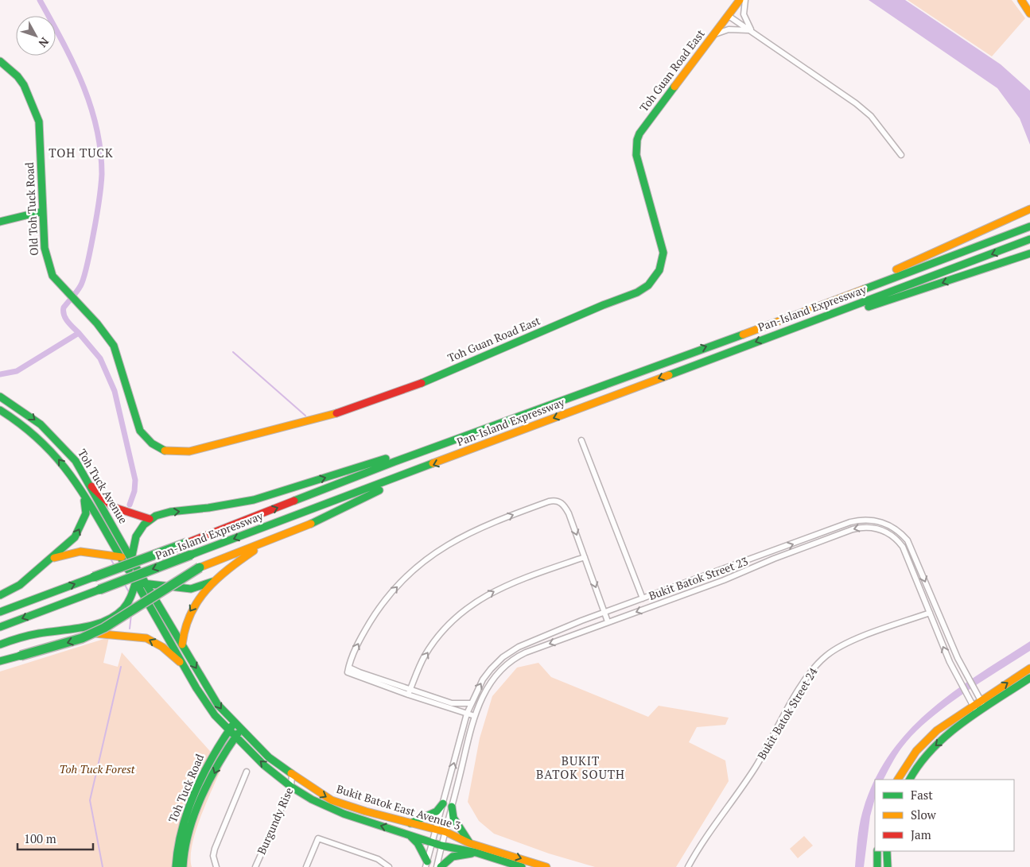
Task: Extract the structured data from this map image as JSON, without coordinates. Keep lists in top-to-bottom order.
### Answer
{
  "streets": {
    "main road": [
      "Toh Guan Road East",
      "Old Toh Tuck Road",
      "Pan-Island Expressway",
      "Toh Tuck Avenue",
      "Toh Tuck Road",
      "Bukit Batok East Avenue 3"
    ],
    "street": ["Bukit Batok Street 23", "Bukit Batok Street 24", "Burgundy Rise"]
  },
  "crossings": [
    ["Toh Guan Road East", "Old Toh Tuck Road"],
    ["Toh Tuck Avenue", "Bukit Batok East Avenue 3"],
    ["Bukit Batok Street 23", "Bukit Batok Street 24"],
    ["Bukit Batok Street 23", "Bukit Batok East Avenue 3"],
    ["Toh Tuck Road", "Bukit Batok East Avenue 3"],
    ["Bukit Batok East Avenue 3", "Burgundy Rise"]
  ],
  "districts": ["TOH TUCK", "BUKIT BATOK SOUTH"],
  "parks": ["Toh Tuck Forest"],
  "legend": ["Fast", "Slow", "Jam"],
  "scale_bar": "100 m",
  "north": "bottom right"
}
